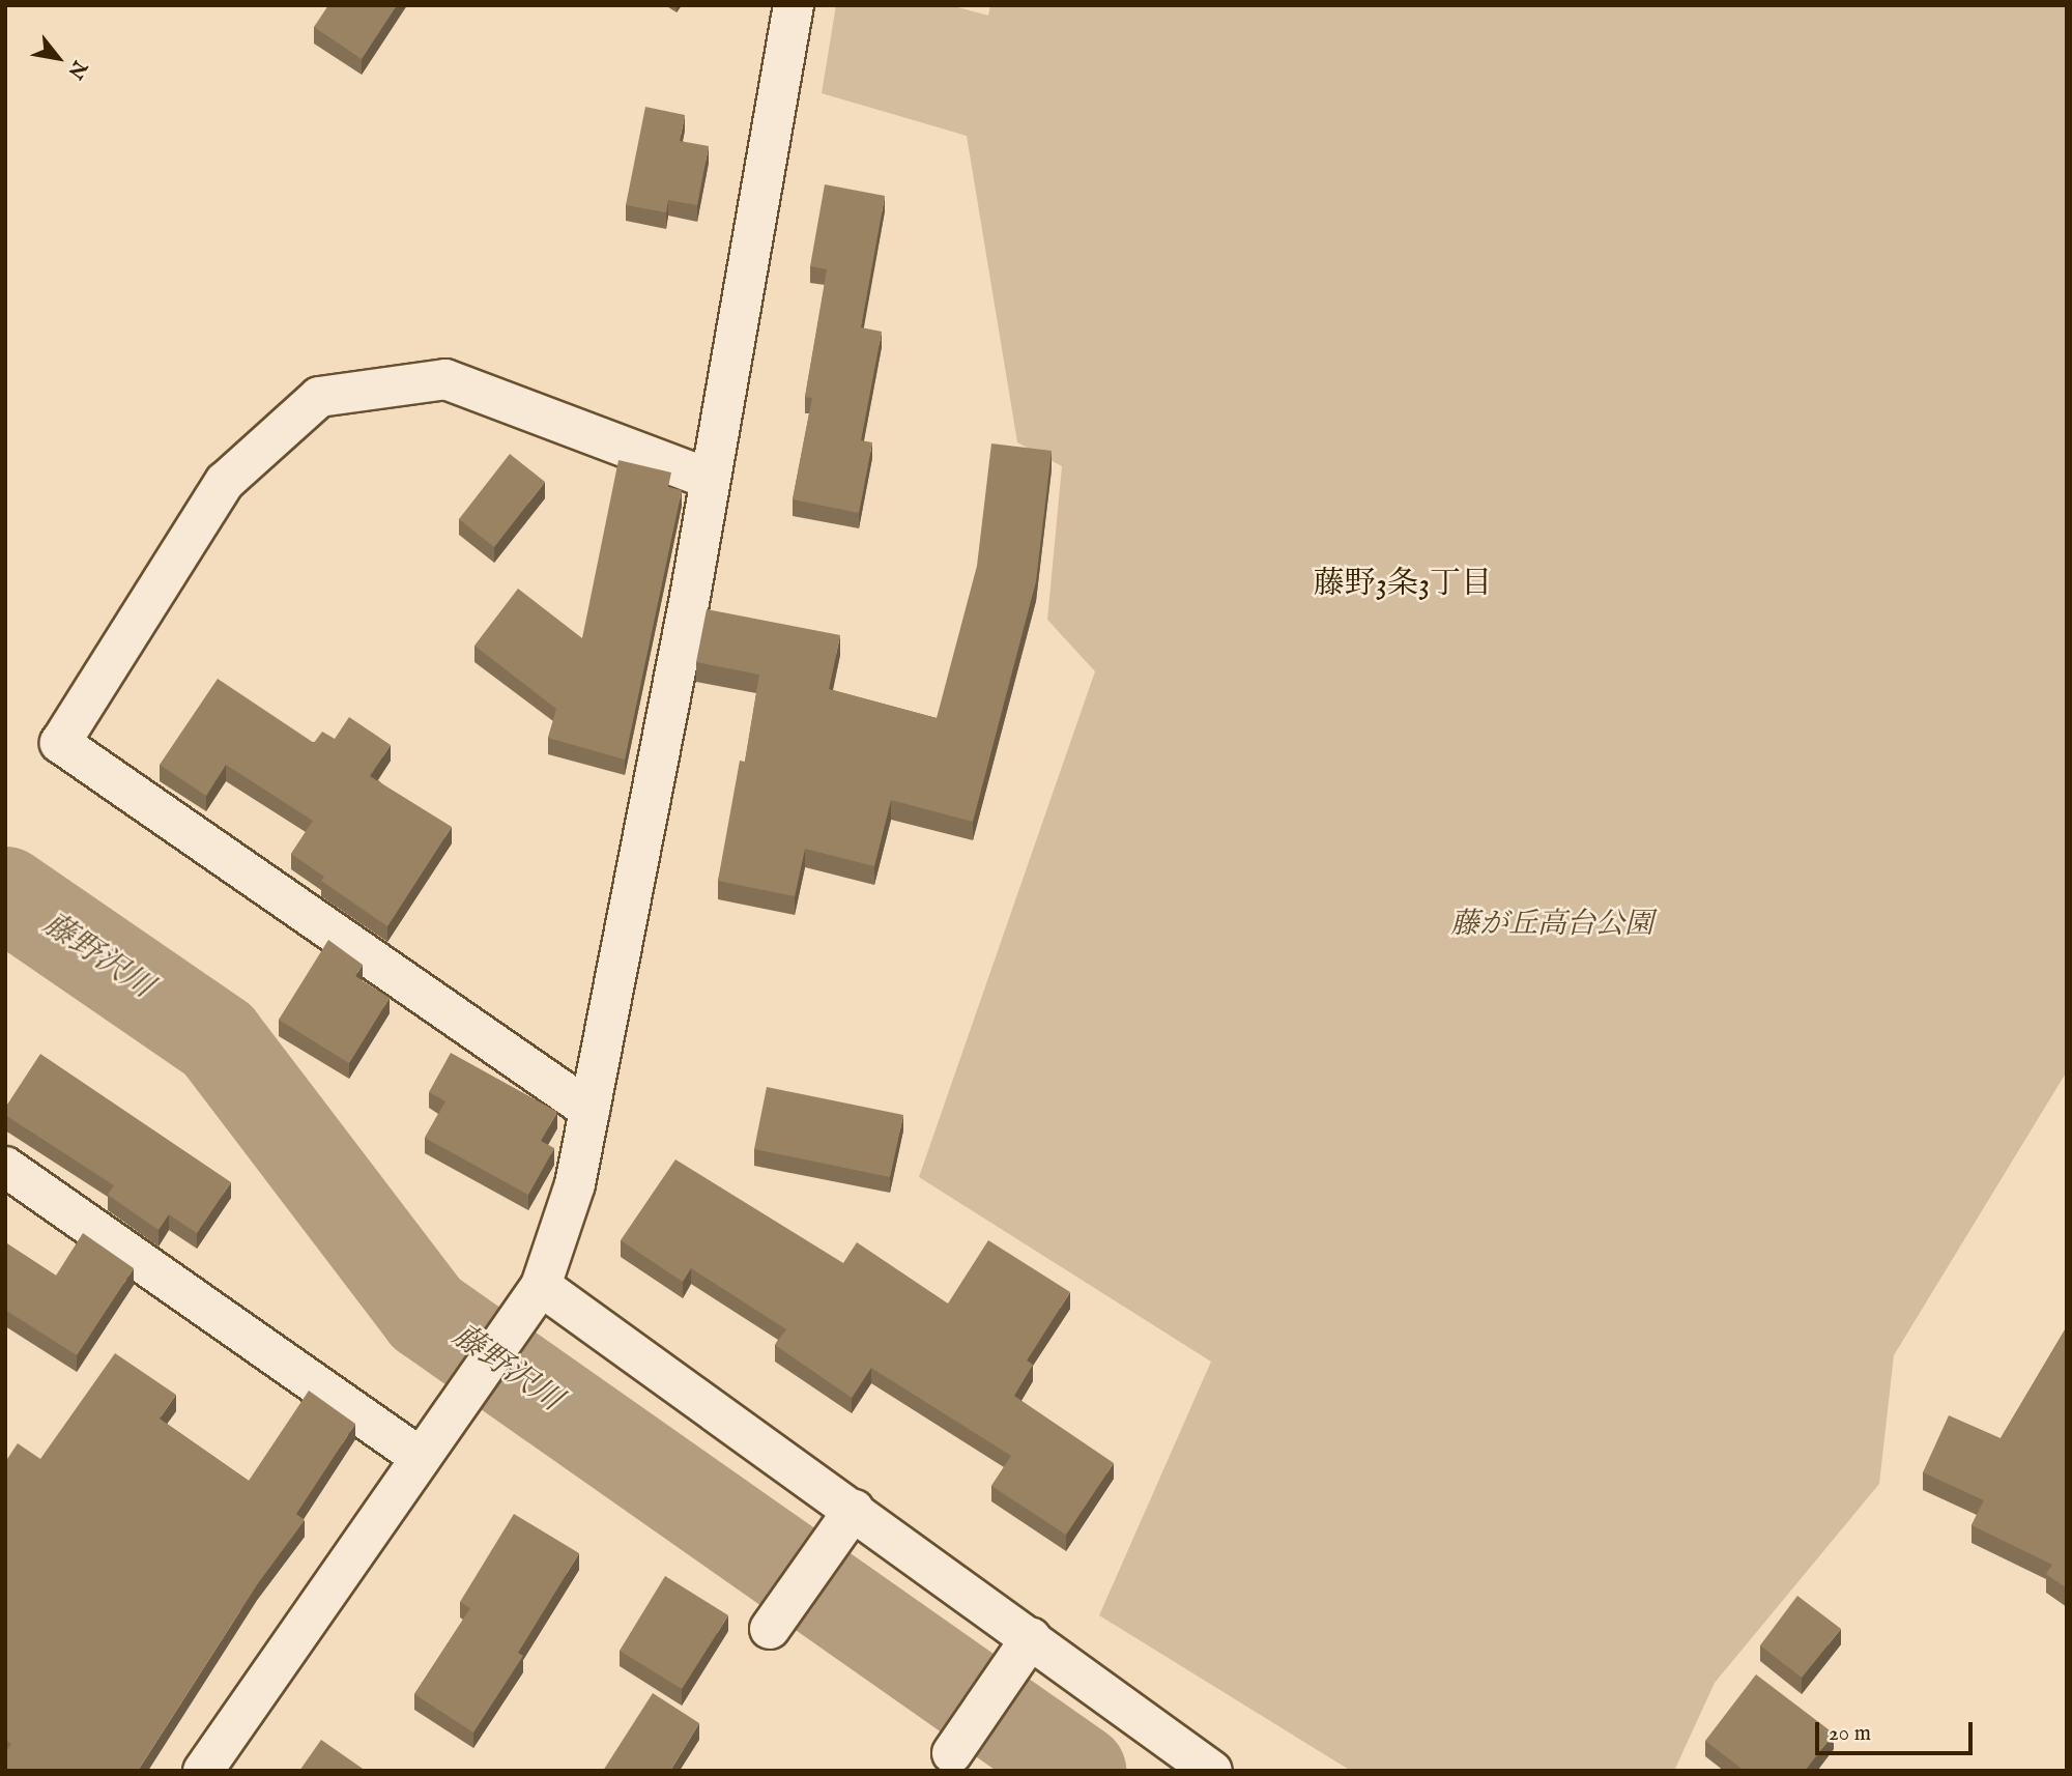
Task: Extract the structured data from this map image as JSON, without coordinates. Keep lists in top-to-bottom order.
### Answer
{
  "districts": ["藤野3条3丁目"],
  "water": ["藤野沢川"],
  "parks": ["藤が丘高台公園"],
  "scale_bar": "20 m",
  "north": "bottom right"
}
